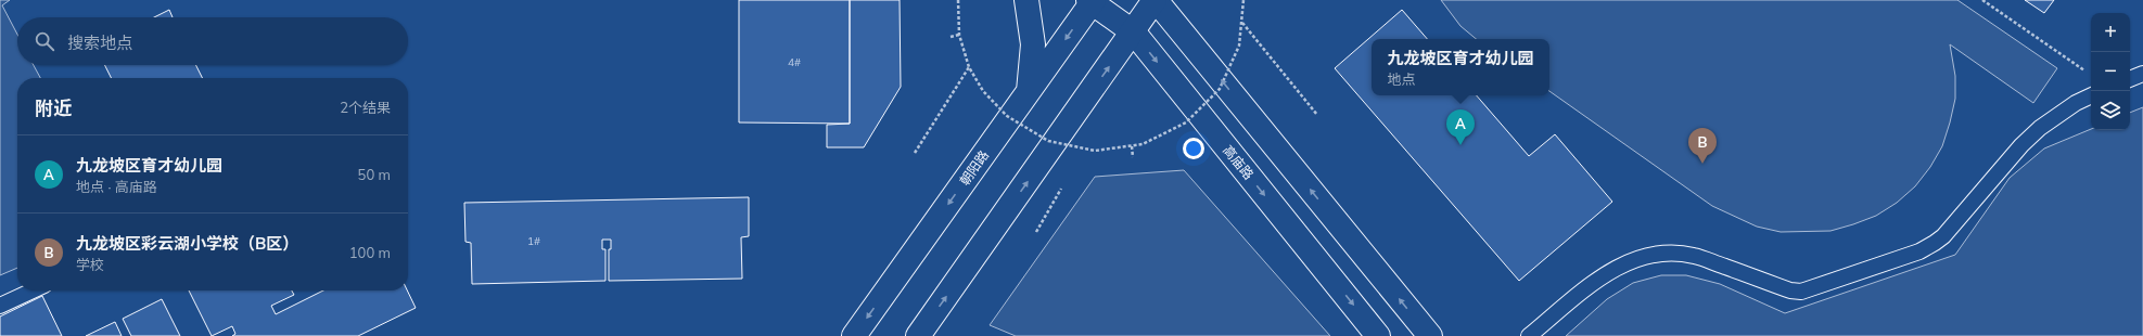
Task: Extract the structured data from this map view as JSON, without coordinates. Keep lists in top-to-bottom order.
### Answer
{
  "streets": {
    "main road": ["高庙路", "朝阳路"]
  },
  "crossings": [
    ["高庙路", "朝阳路"]
  ],
  "house_numbers": ["4#", "1#"],
  "page": {
    "map_buttons": ["+", "−"],
    "search": "搜索地点",
    "popup": ["九龙坡区育才幼儿园", "地点"],
    "heading": ["附近", "2个结果"],
    "pins": ["A", "B"],
    "list": [
      {
        "mark": "A",
        "name": "九龙坡区育才幼儿园",
        "note": "地点 · 高庙路",
        "value": "50 m"
      },
      {
        "mark": "B",
        "name": "九龙坡区彩云湖小学校（B区）",
        "note": "学校",
        "value": "100 m"
      }
    ]
  }
}
